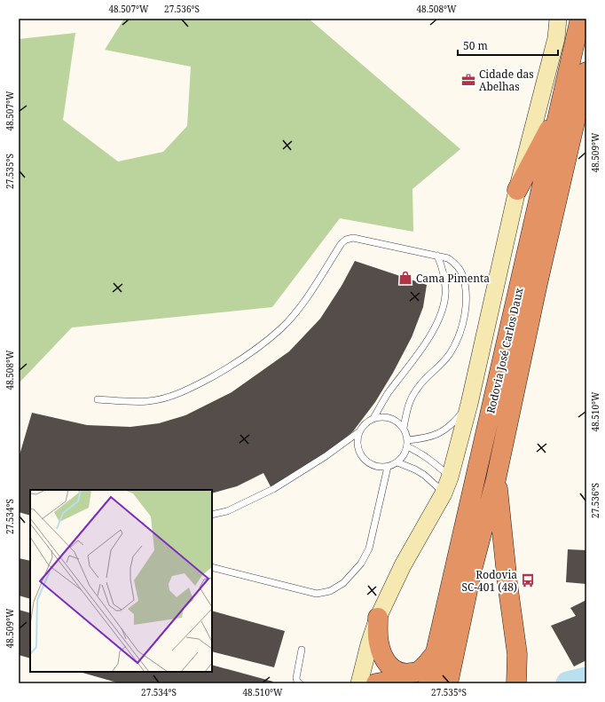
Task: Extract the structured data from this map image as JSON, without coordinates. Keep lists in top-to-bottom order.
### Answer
{
  "streets": {
    "highway": ["Rodovia José Carlos Daux"]
  },
  "places": {
    "office": ["Cidade das Abelhas"],
    "shop": ["Cama Pimenta"],
    "bus stop": ["Rodovia SC-401 (48)"]
  },
  "scale_bar": "50 m",
  "coordinates": [
    "48.507°W",
    "27.536°S",
    "48.508°W",
    "48.509°W",
    "27.535°S",
    "48.510°W",
    "27.534°S"
  ]
}
